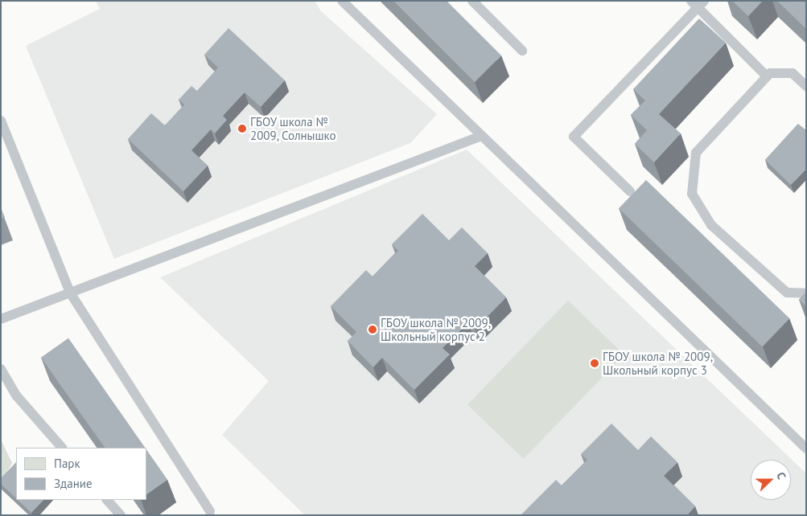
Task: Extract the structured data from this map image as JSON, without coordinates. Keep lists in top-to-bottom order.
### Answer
{
  "places": ["ГБОУ школа № 2009, Солнышко", "ГБОУ школа № 2009, Школьный корпус 2", "ГБОУ школа № 2009, Школьный корпус 3"],
  "legend": ["Парк", "Здание"],
  "north": "right"
}
